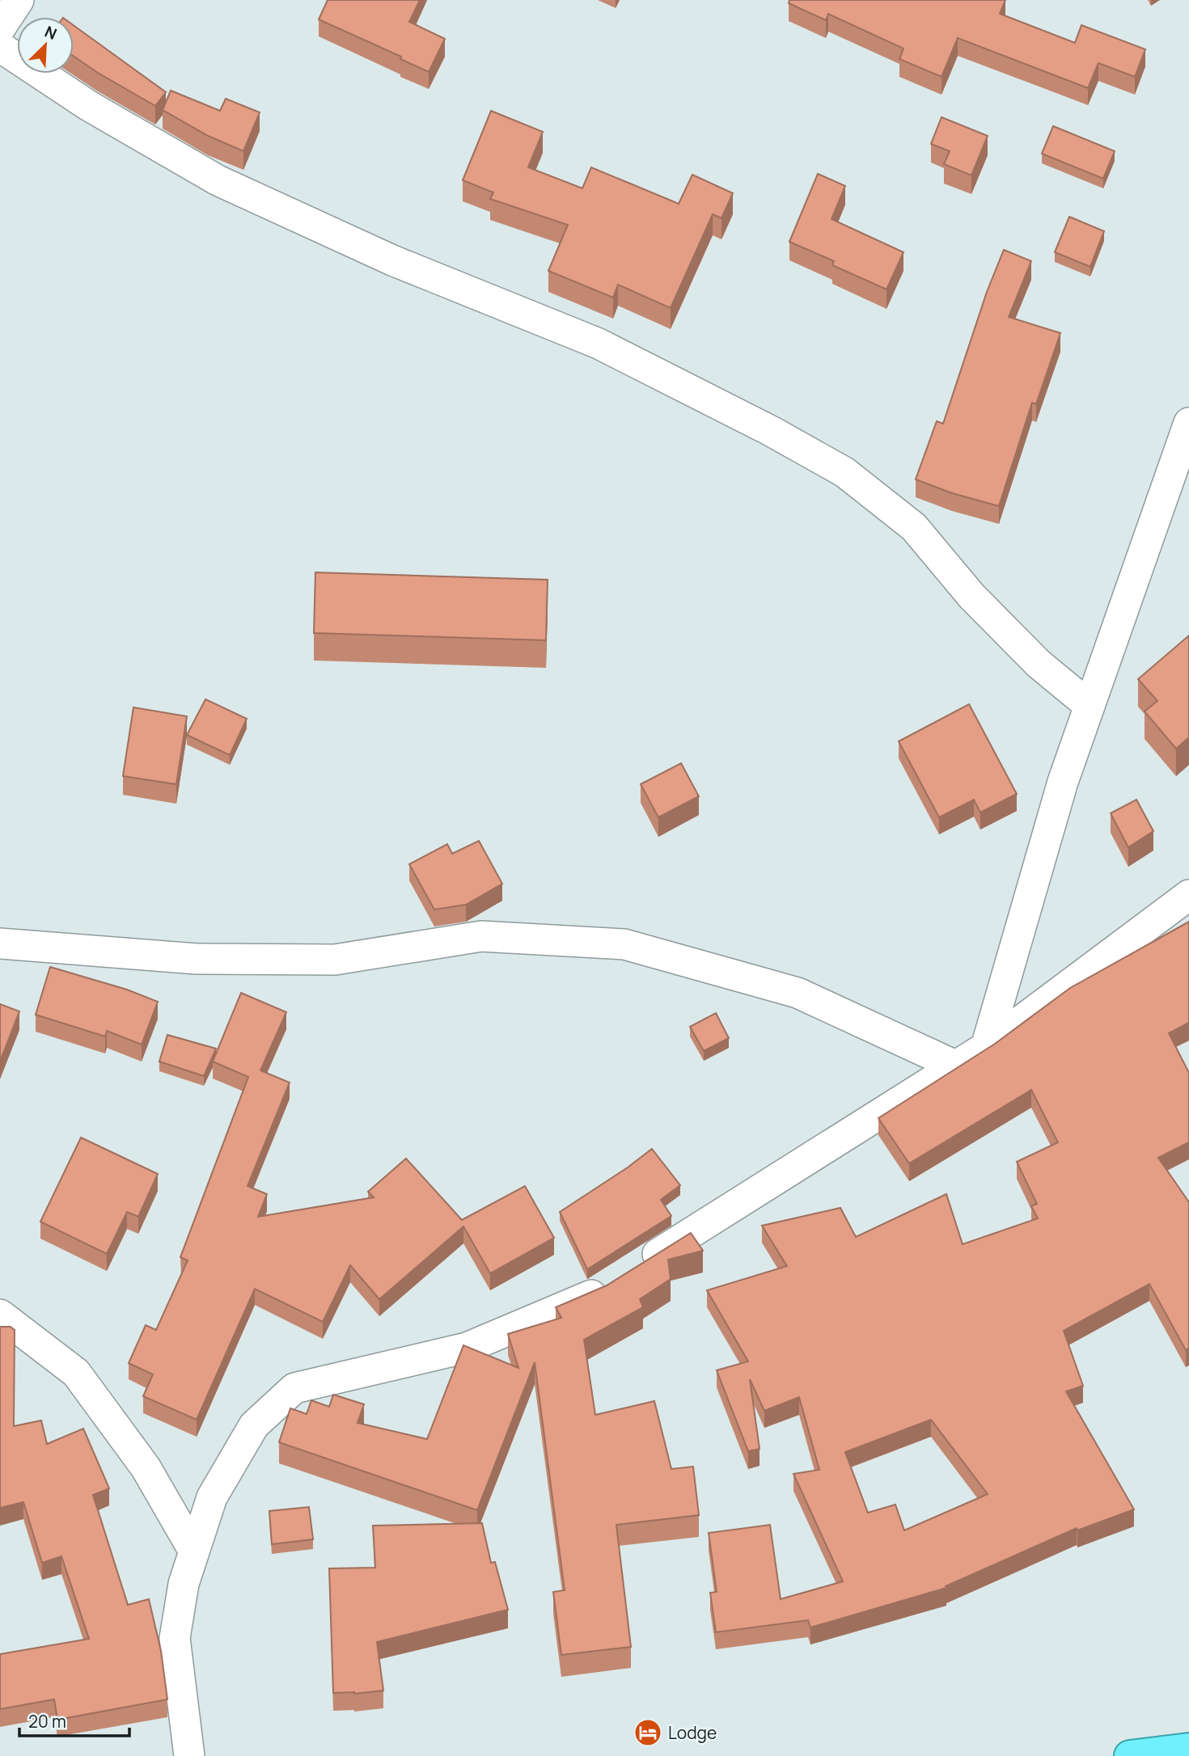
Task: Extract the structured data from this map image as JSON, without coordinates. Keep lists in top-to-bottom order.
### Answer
{
  "places": {
    "hotel": ["Lodge"]
  },
  "scale_bar": "20 m",
  "north": "top right"
}
